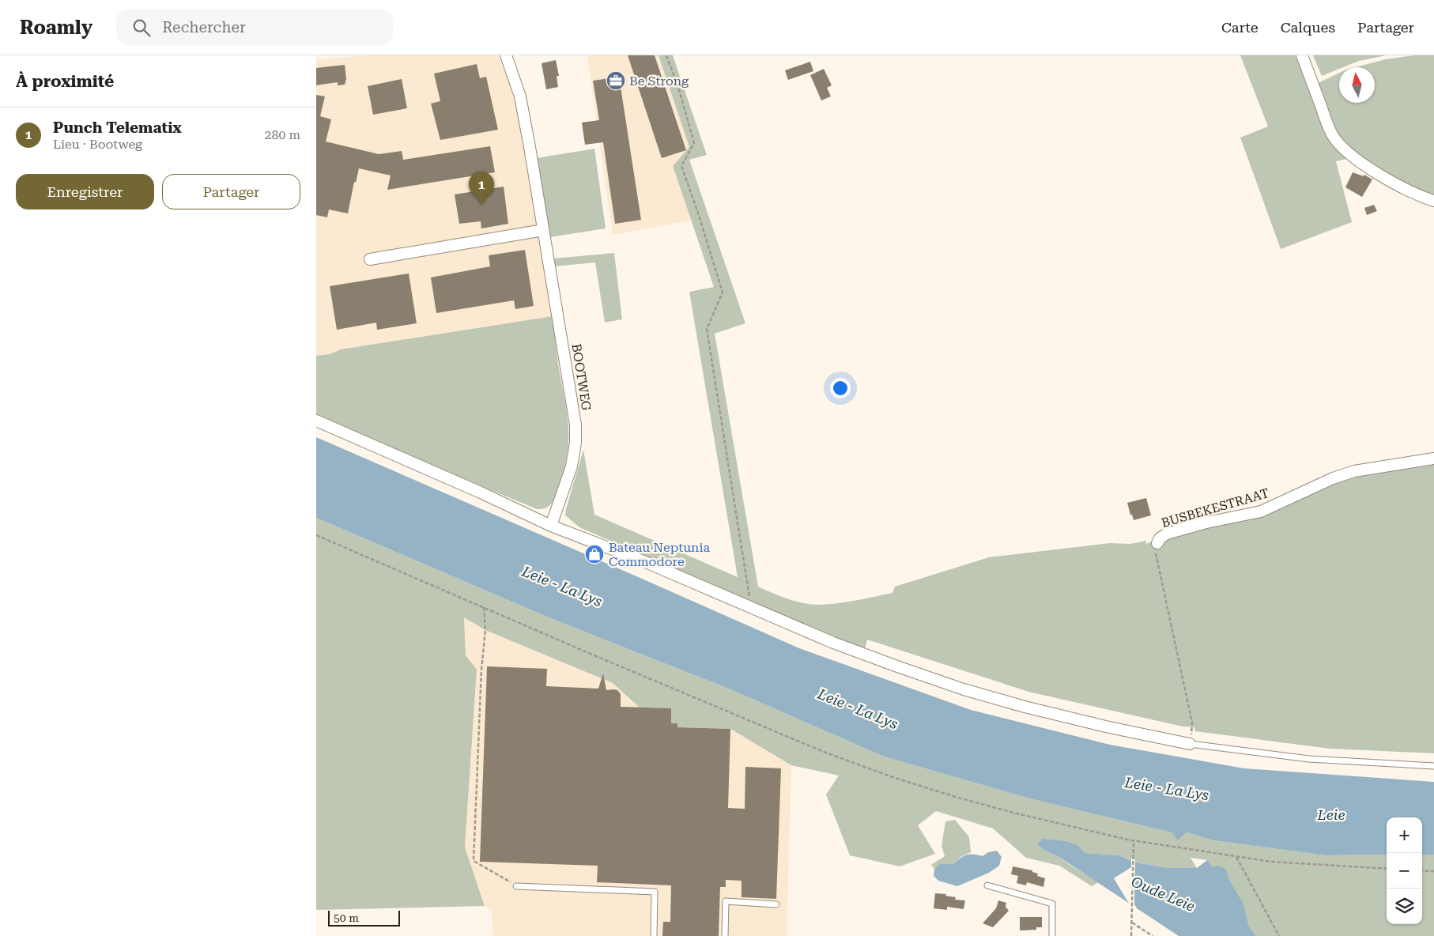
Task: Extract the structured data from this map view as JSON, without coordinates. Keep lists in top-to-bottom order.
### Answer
{
  "streets": {
    "street": ["BOOTWEG", "BUSBEKESTRAAT"]
  },
  "water": ["Leie - La Lys", "Leie", "Oude Leie"],
  "places": {
    "office": ["Be Strong"],
    "shop": ["Bateau Neptunia Commodore"]
  },
  "scale_bar": "50 m",
  "north": "top",
  "page": {
    "header": "Roamly",
    "search": "Rechercher",
    "nav": ["Carte", "Calques", "Partager"],
    "heading": "À proximité",
    "list": [
      {
        "mark": "1",
        "name": "Punch Telematix",
        "note": "Lieu · Bootweg",
        "value": "280 m"
      }
    ],
    "buttons": ["Enregistrer", "Partager"],
    "pins": "1",
    "map_buttons": ["+", "−"],
    "scale": "50 m"
  }
}
